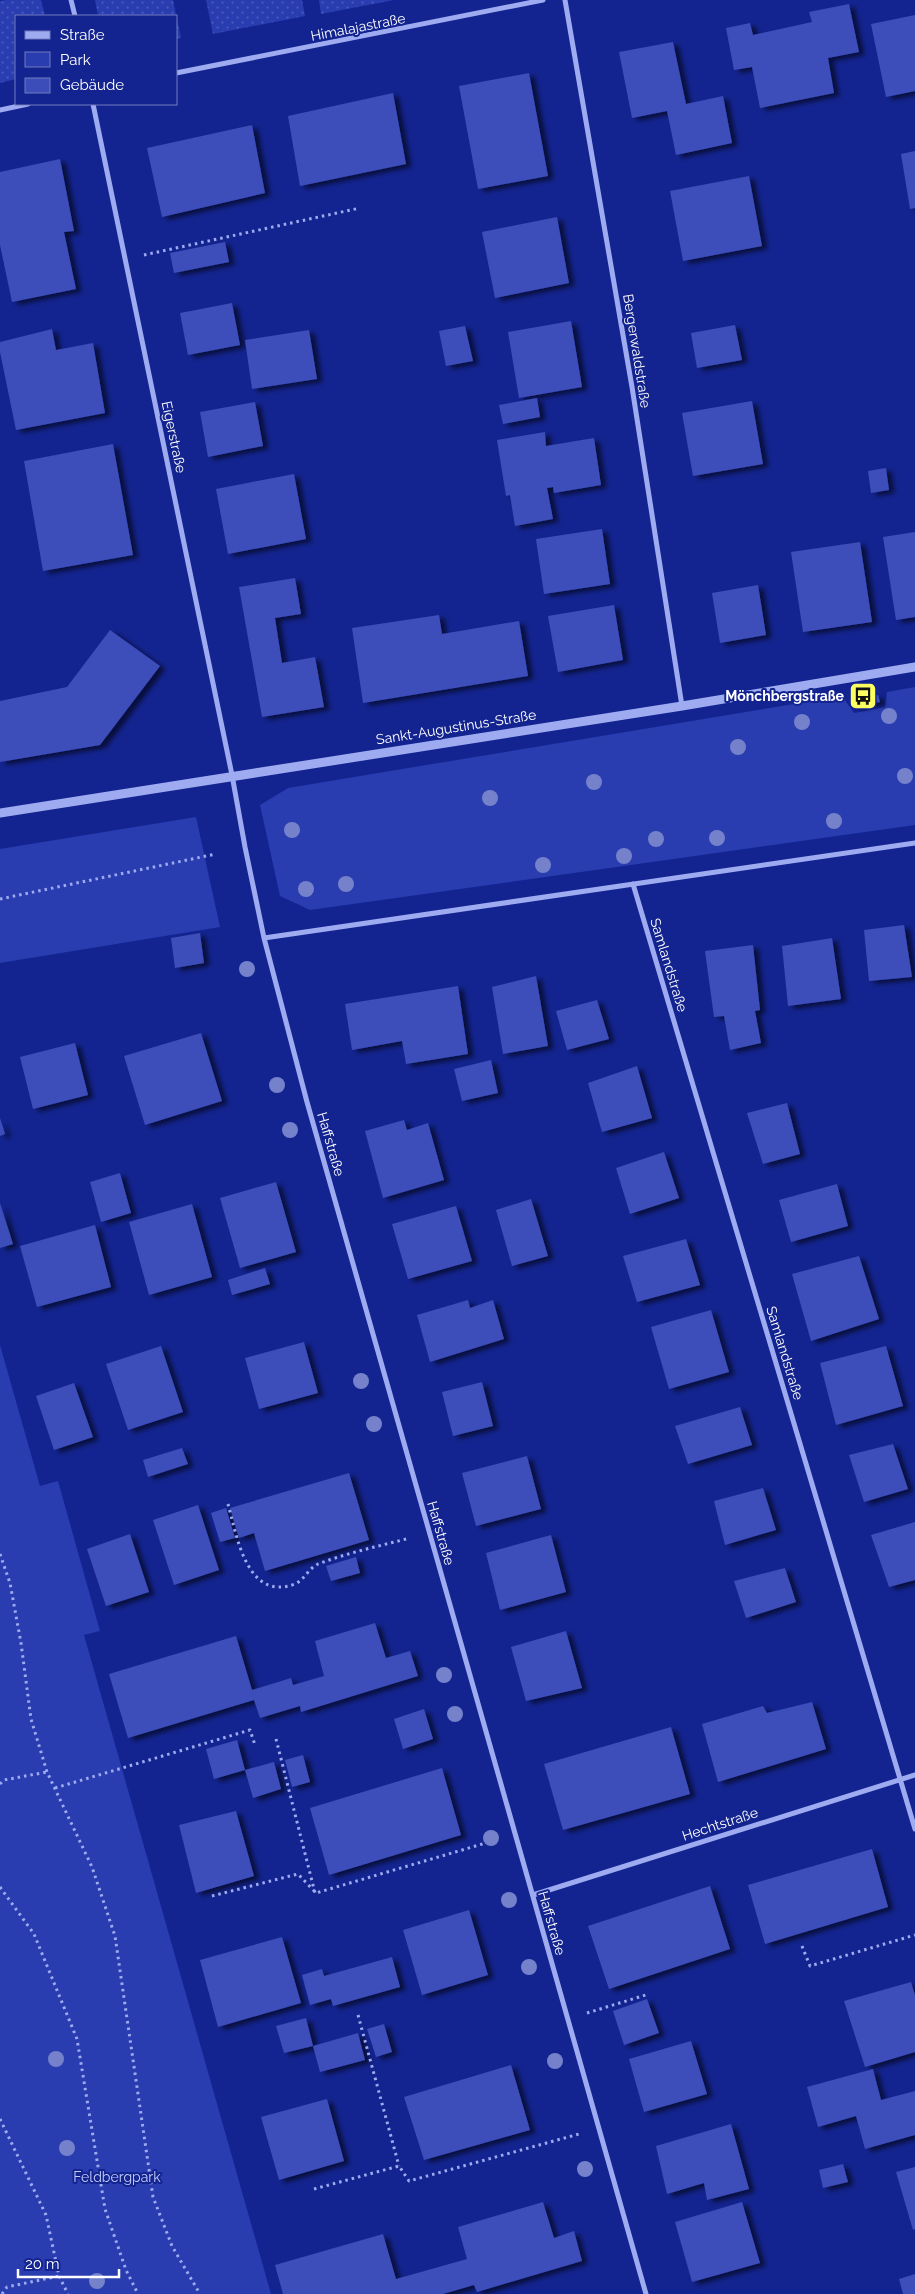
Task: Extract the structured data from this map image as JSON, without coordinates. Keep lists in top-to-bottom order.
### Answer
{
  "streets": {
    "street": [
      "Himalajastraße",
      "Bergerwaldstraße",
      "Eigerstraße",
      "Sankt-Augustinus-Straße",
      "Samlandstraße",
      "Haffstraße",
      "Hechtstraße"
    ]
  },
  "crossings": [
    ["Bergerwaldstraße", "Sankt-Augustinus-Straße"],
    ["Eigerstraße", "Sankt-Augustinus-Straße"],
    ["Eigerstraße", "Haffstraße"],
    ["Sankt-Augustinus-Straße", "Haffstraße"],
    ["Samlandstraße", "Hechtstraße"],
    ["Haffstraße", "Hechtstraße"]
  ],
  "parks": ["Feldbergpark"],
  "places": {
    "bus stop": ["Mönchbergstraße"]
  },
  "legend": ["Straße", "Park", "Gebäude"],
  "scale_bar": "20 m"
}
